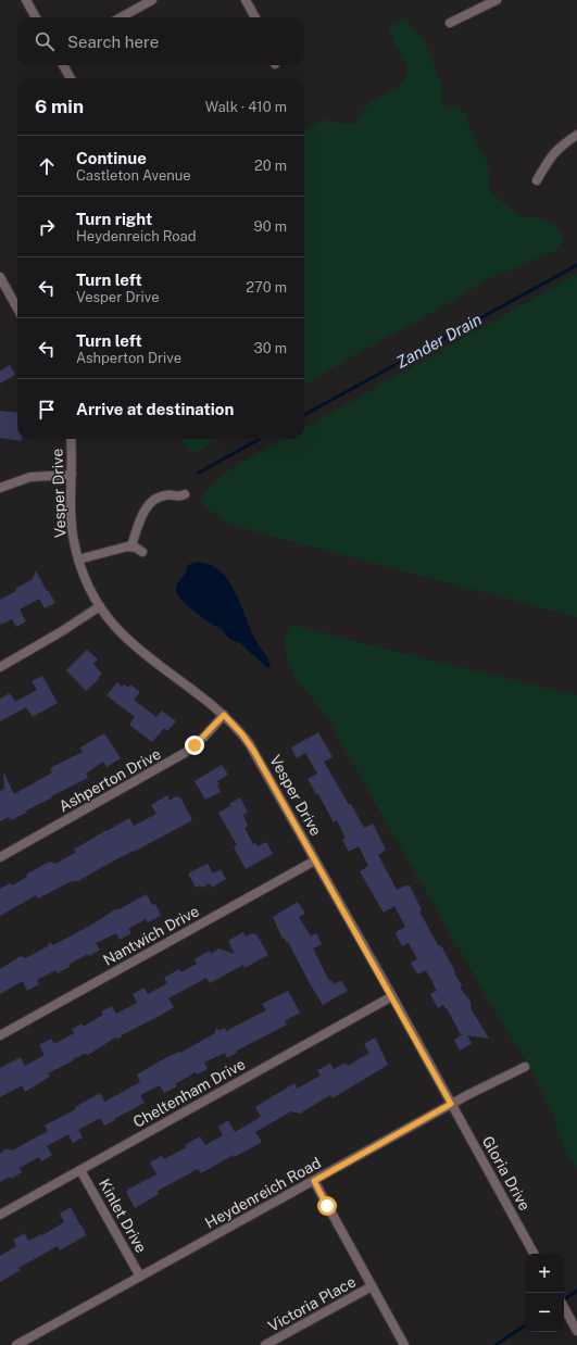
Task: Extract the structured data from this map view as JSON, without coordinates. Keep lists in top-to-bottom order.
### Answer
{
  "streets": {
    "street": [
      "Vesper Drive",
      "Ashperton Drive",
      "Nantwich Drive",
      "Cheltenham Drive",
      "Gloria Drive",
      "Heydenreich Road",
      "Kinlet Drive",
      "Victoria Place"
    ]
  },
  "crossings": [
    ["Vesper Drive", "Ashperton Drive"],
    ["Vesper Drive", "Nantwich Drive"],
    ["Vesper Drive", "Cheltenham Drive"],
    ["Vesper Drive", "Gloria Drive"],
    ["Vesper Drive", "Heydenreich Road"],
    ["Cheltenham Drive", "Kinlet Drive"],
    ["Gloria Drive", "Heydenreich Road"],
    ["Heydenreich Road", "Kinlet Drive"]
  ],
  "water": ["Zander Drain"],
  "page": {
    "search": "Search here",
    "heading": ["6 min", "Walk · 410 m"],
    "list": [
      ["Continue", "Castleton Avenue", "20 m"],
      ["Turn right", "Heydenreich Road", "90 m"],
      ["Turn left", "Vesper Drive", "270 m"],
      ["Turn left", "Ashperton Drive", "30 m"],
      "Arrive at destination"
    ],
    "map_buttons": ["+", "−"]
  }
}
